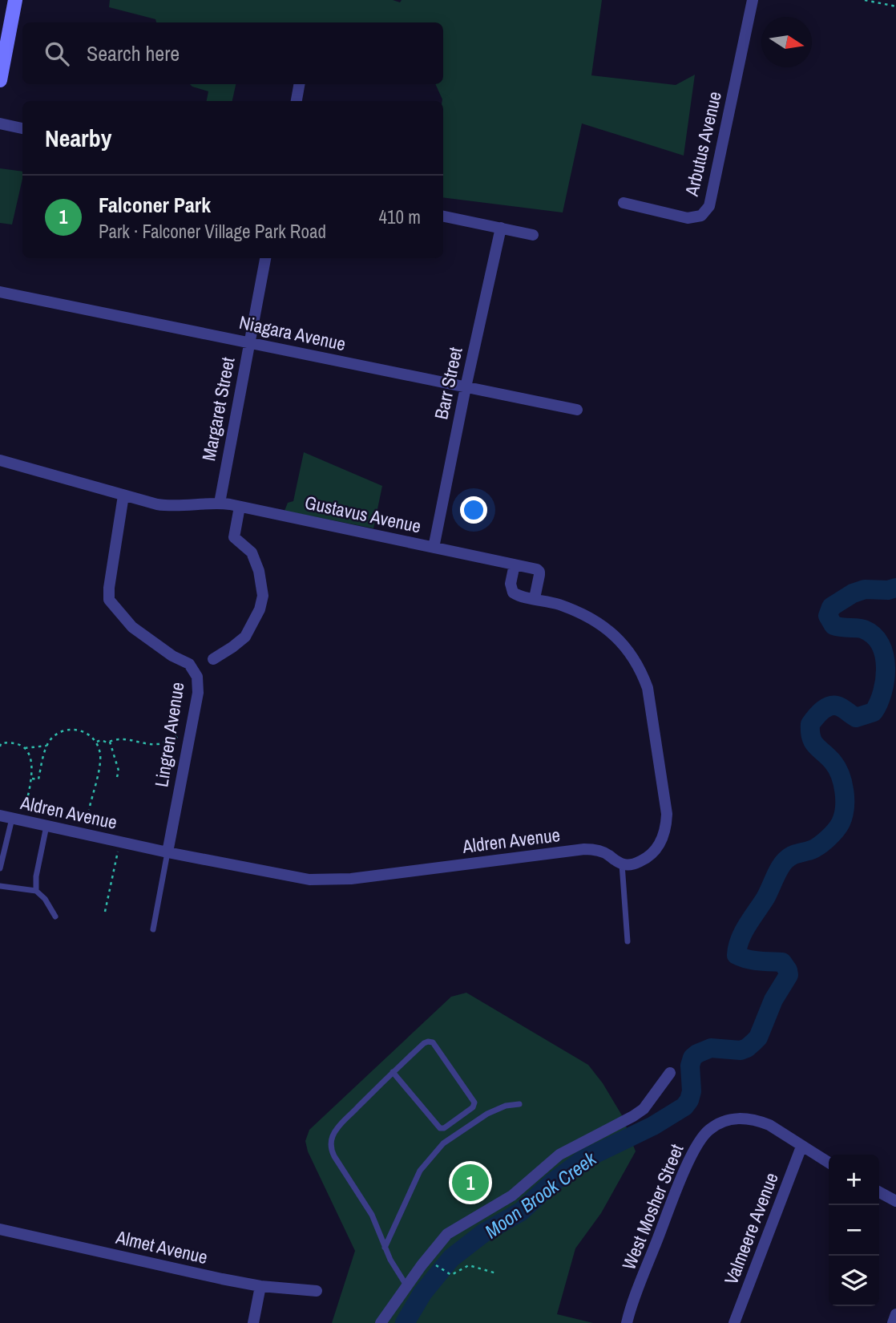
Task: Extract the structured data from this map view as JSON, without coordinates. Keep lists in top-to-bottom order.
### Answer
{
  "streets": {
    "street": [
      "Arbutus Avenue",
      "Niagara Avenue",
      "Barr Street",
      "Margaret Street",
      "Gustavus Avenue",
      "Lingren Avenue",
      "Aldren Avenue",
      "West Mosher Street",
      "Valmeere Avenue",
      "Almet Avenue"
    ]
  },
  "crossings": [
    ["Niagara Avenue", "Barr Street"],
    ["Niagara Avenue", "Margaret Street"],
    ["Barr Street", "Gustavus Avenue"],
    ["Margaret Street", "Gustavus Avenue"],
    ["Gustavus Avenue", "Lingren Avenue"],
    ["Lingren Avenue", "Aldren Avenue"],
    ["West Mosher Street", "Valmeere Avenue"]
  ],
  "water": ["Moon Brook Creek"],
  "north": "right",
  "page": {
    "search": "Search here",
    "heading": "Nearby",
    "list": [
      {
        "mark": "1",
        "name": "Falconer Park",
        "note": "Park · Falconer Village Park Road",
        "value": "410 m"
      }
    ],
    "map_buttons": ["+", "−"],
    "pins": "1"
  }
}
